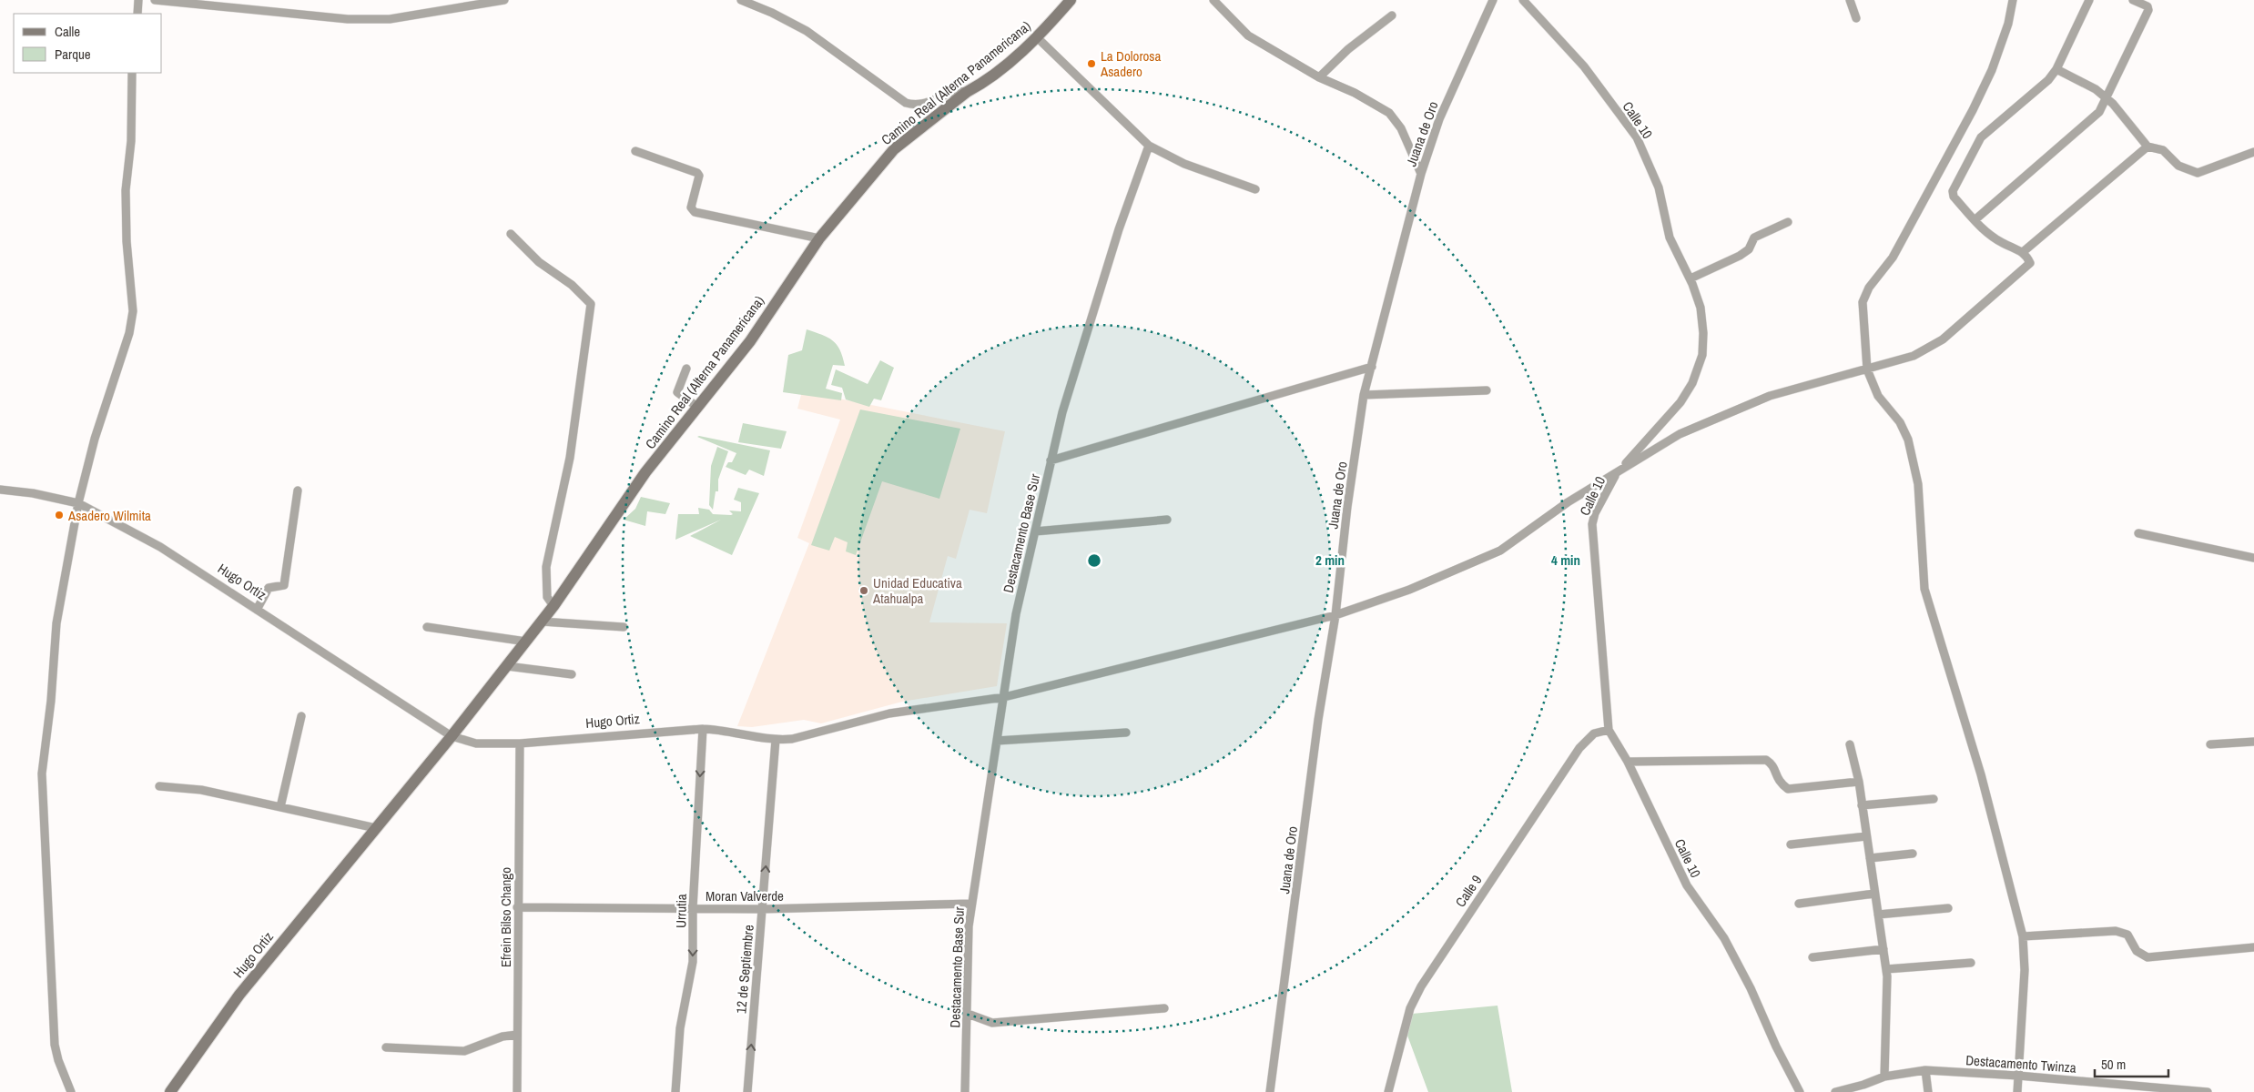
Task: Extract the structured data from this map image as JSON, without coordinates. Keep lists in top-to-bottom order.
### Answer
{
  "streets": {
    "street": [
      "Camino Real (Alterna Panamericana)",
      "Calle 10",
      "Juana de Oro",
      "Destacamento Base Sur",
      "Hugo Ortiz",
      "Calle 9",
      "Moran Valverde",
      "Urrutia",
      "Efrein Bilso Chango",
      "12 de Septiembre",
      "Destacamento Twinza"
    ]
  },
  "crossings": [
    ["Camino Real (Alterna Panamericana)", "Hugo Ortiz"],
    ["Calle 10", "Hugo Ortiz"],
    ["Calle 10", "Calle 9"],
    ["Juana de Oro", "Hugo Ortiz"],
    ["Destacamento Base Sur", "Hugo Ortiz"],
    ["Destacamento Base Sur", "Moran Valverde"],
    ["Hugo Ortiz", "Urrutia"],
    ["Hugo Ortiz", "Efrein Bilso Chango"],
    ["Hugo Ortiz", "12 de Septiembre"],
    ["Moran Valverde", "Urrutia"],
    ["Moran Valverde", "Efrein Bilso Chango"],
    ["Moran Valverde", "12 de Septiembre"]
  ],
  "one_way": ["Urrutia", "12 de Septiembre"],
  "places": ["La Dolorosa Asadero", "Asadero Wilmita", "Unidad Educativa Atahualpa"],
  "legend": ["Calle", "Parque"],
  "scale_bar": "50 m",
  "rings": ["2 min", "4 min"]
}
